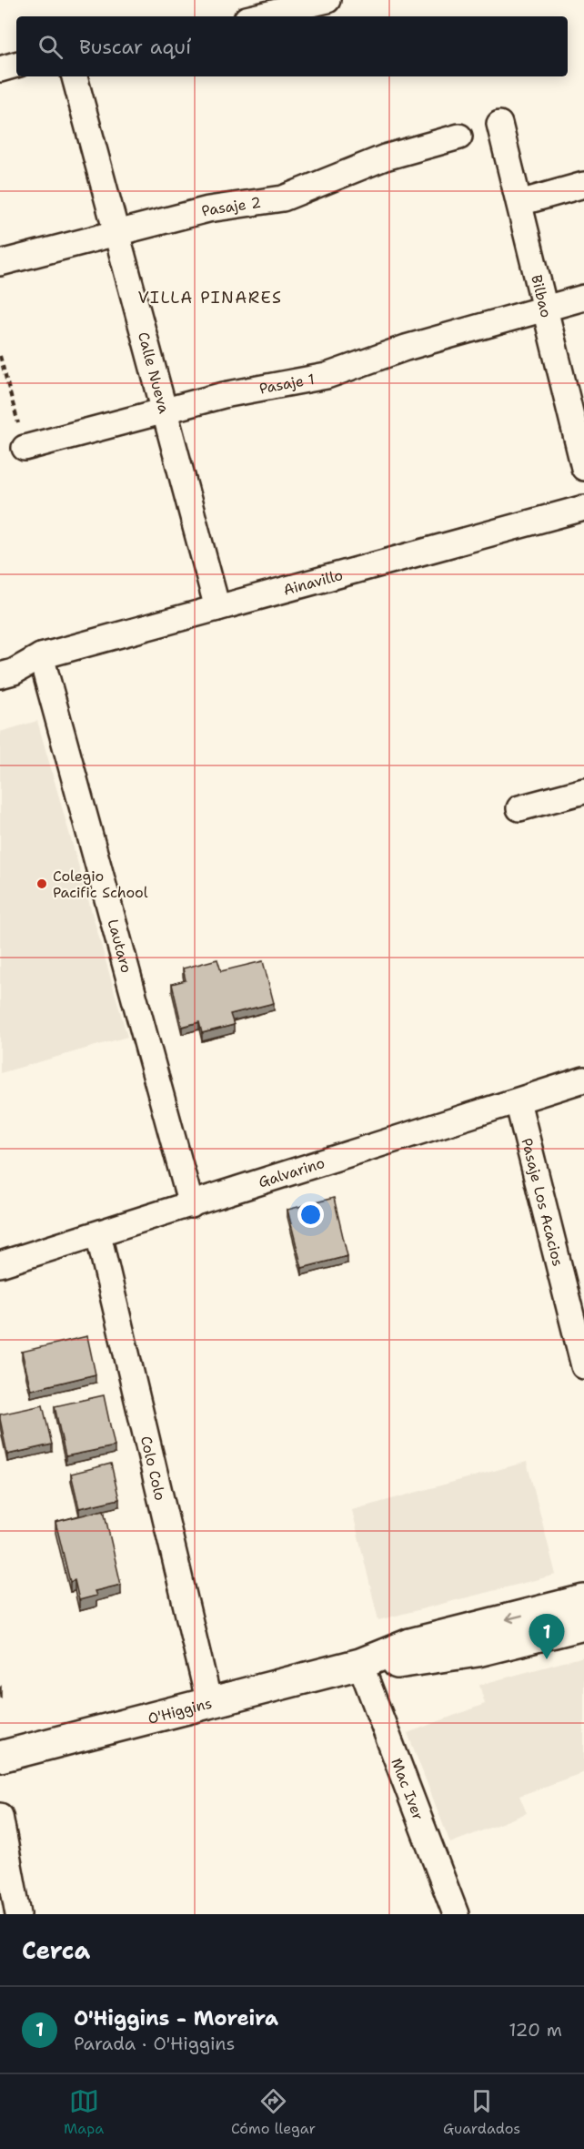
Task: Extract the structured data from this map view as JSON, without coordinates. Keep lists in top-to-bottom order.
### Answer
{
  "streets": {
    "main road": ["O'Higgins"],
    "street": [
      "Pasaje 2",
      "Bilbao",
      "Calle Nueva",
      "Pasaje 1",
      "Ainavillo",
      "Lautaro",
      "Galvarino",
      "Pasaje Los Acacios",
      "Colo Colo",
      "Mac Iver"
    ]
  },
  "crossings": [
    ["Pasaje 2", "Calle Nueva"],
    ["Bilbao", "Pasaje 1"],
    ["Calle Nueva", "Pasaje 1"],
    ["Calle Nueva", "Ainavillo"],
    ["Ainavillo", "Lautaro"],
    ["Lautaro", "Galvarino"],
    ["Galvarino", "Pasaje Los Acacios"],
    ["Galvarino", "Colo Colo"],
    ["Colo Colo", "O'Higgins"],
    ["O'Higgins", "Mac Iver"]
  ],
  "districts": ["VILLA PINARES"],
  "places": ["Colegio Pacific School"],
  "page": {
    "search": "Buscar aquí",
    "pins": "1",
    "heading": "Cerca",
    "list": [
      {
        "mark": "1",
        "name": "O'Higgins - Moreira",
        "note": "Parada · O'Higgins",
        "value": "120 m"
      }
    ],
    "nav": ["Mapa", "Cómo llegar", "Guardados"]
  }
}
